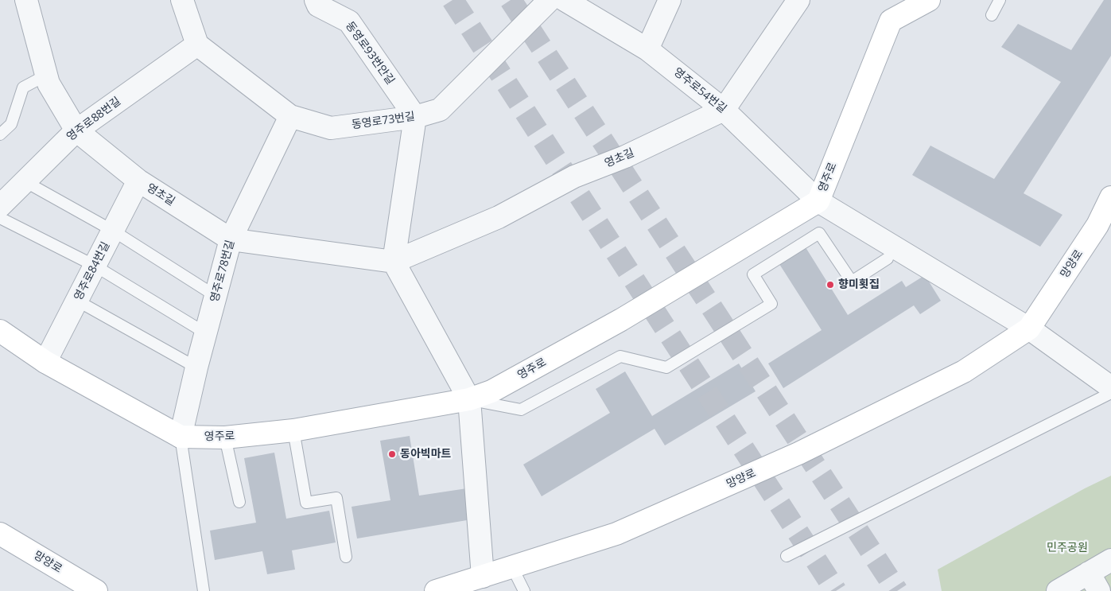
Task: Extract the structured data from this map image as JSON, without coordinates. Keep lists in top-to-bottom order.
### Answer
{
  "streets": {
    "street": [
      "동영로93번안길",
      "영주로54번길",
      "영주로88번길",
      "동영로73번길",
      "영초길",
      "영주로",
      "망양로",
      "영주로84번길",
      "영주로78번길"
    ]
  },
  "crossings": [
    ["동영로93번안길", "동영로73번길"],
    ["영주로54번길", "영초길"],
    ["영주로54번길", "영주로"],
    ["영주로54번길", "망양로"],
    ["영주로88번길", "동영로73번길"],
    ["영주로88번길", "영초길"],
    ["동영로73번길", "영주로78번길"],
    ["영초길", "영주로84번길"],
    ["영초길", "영주로78번길"],
    ["영주로", "영주로84번길"],
    ["영주로", "영주로78번길"]
  ],
  "parks": ["민주공원"],
  "places": ["향미횟집", "동아빅마트"]
}
